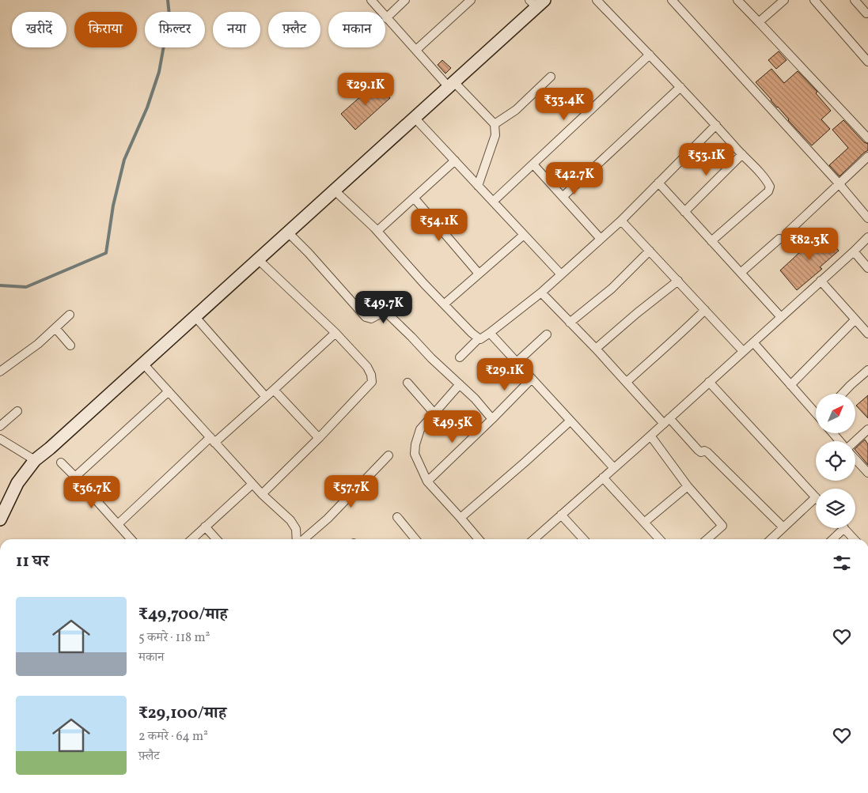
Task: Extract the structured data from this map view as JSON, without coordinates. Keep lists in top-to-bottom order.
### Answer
{
  "north": "top right",
  "page": {
    "chip": [
      "खरीदें",
      "किराया",
      "फ़िल्टर",
      "नया",
      "फ़्लैट",
      "मकान"
    ],
    "price": [
      "₹29.1K",
      "₹33.4K",
      "₹53.1K",
      "₹42.7K",
      "₹54.1K",
      "₹82.3K",
      "₹49.7K",
      "₹29.1K",
      "₹49.5K",
      "₹57.7K",
      "₹36.7K"
    ],
    "heading": "11 घर",
    "list": [
      {
        "name": "₹49,700/माह",
        "note": "5 कमरे · 118 m² · मकान"
      },
      {
        "name": "₹29,100/माह",
        "note": "2 कमरे · 64 m² · फ़्लैट"
      }
    ]
  }
}
